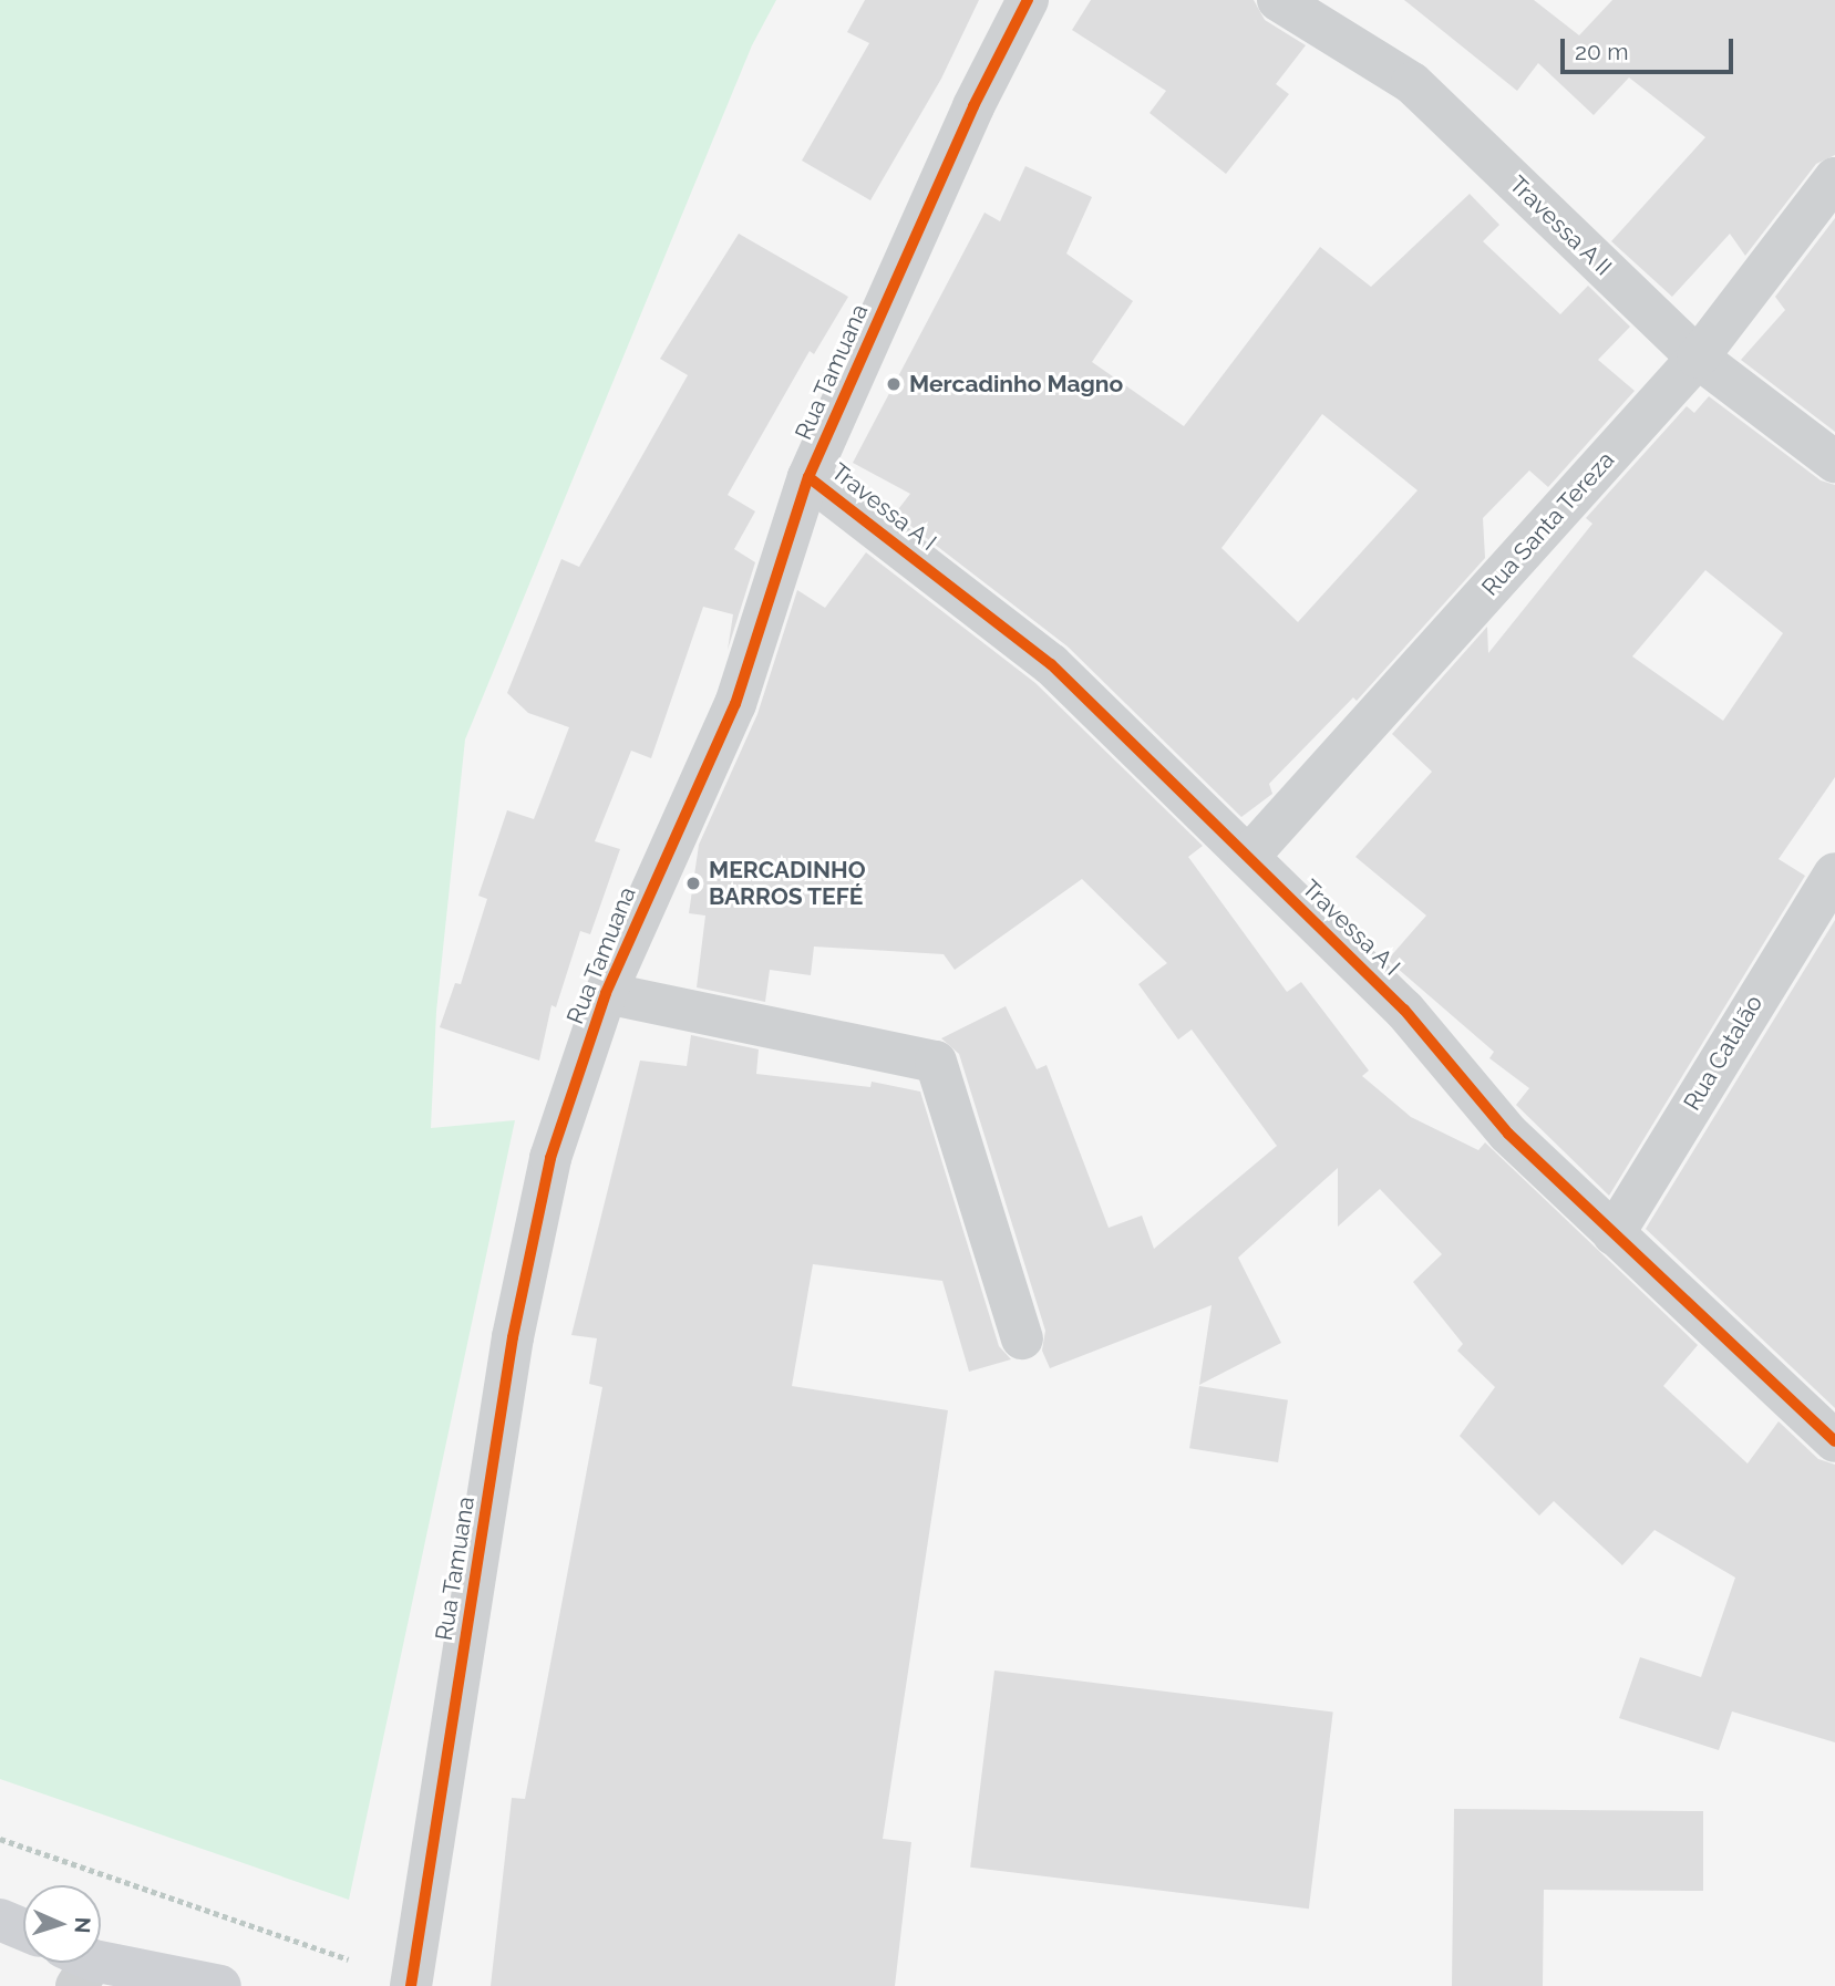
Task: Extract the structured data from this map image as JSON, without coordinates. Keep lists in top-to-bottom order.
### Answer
{
  "streets": {
    "street": [
      "Travessa A II",
      "Rua Tamuana",
      "Travessa A I",
      "Rua Santa Tereza",
      "Rua Catalão"
    ]
  },
  "crossings": [
    ["Travessa A II", "Rua Santa Tereza"],
    ["Rua Tamuana", "Travessa A I"],
    ["Travessa A I", "Rua Santa Tereza"],
    ["Travessa A I", "Rua Catalão"]
  ],
  "places": ["Mercadinho Magno", "MERCADINHO BARROS TEFÉ"],
  "scale_bar": "20 m",
  "north": "right"
}
